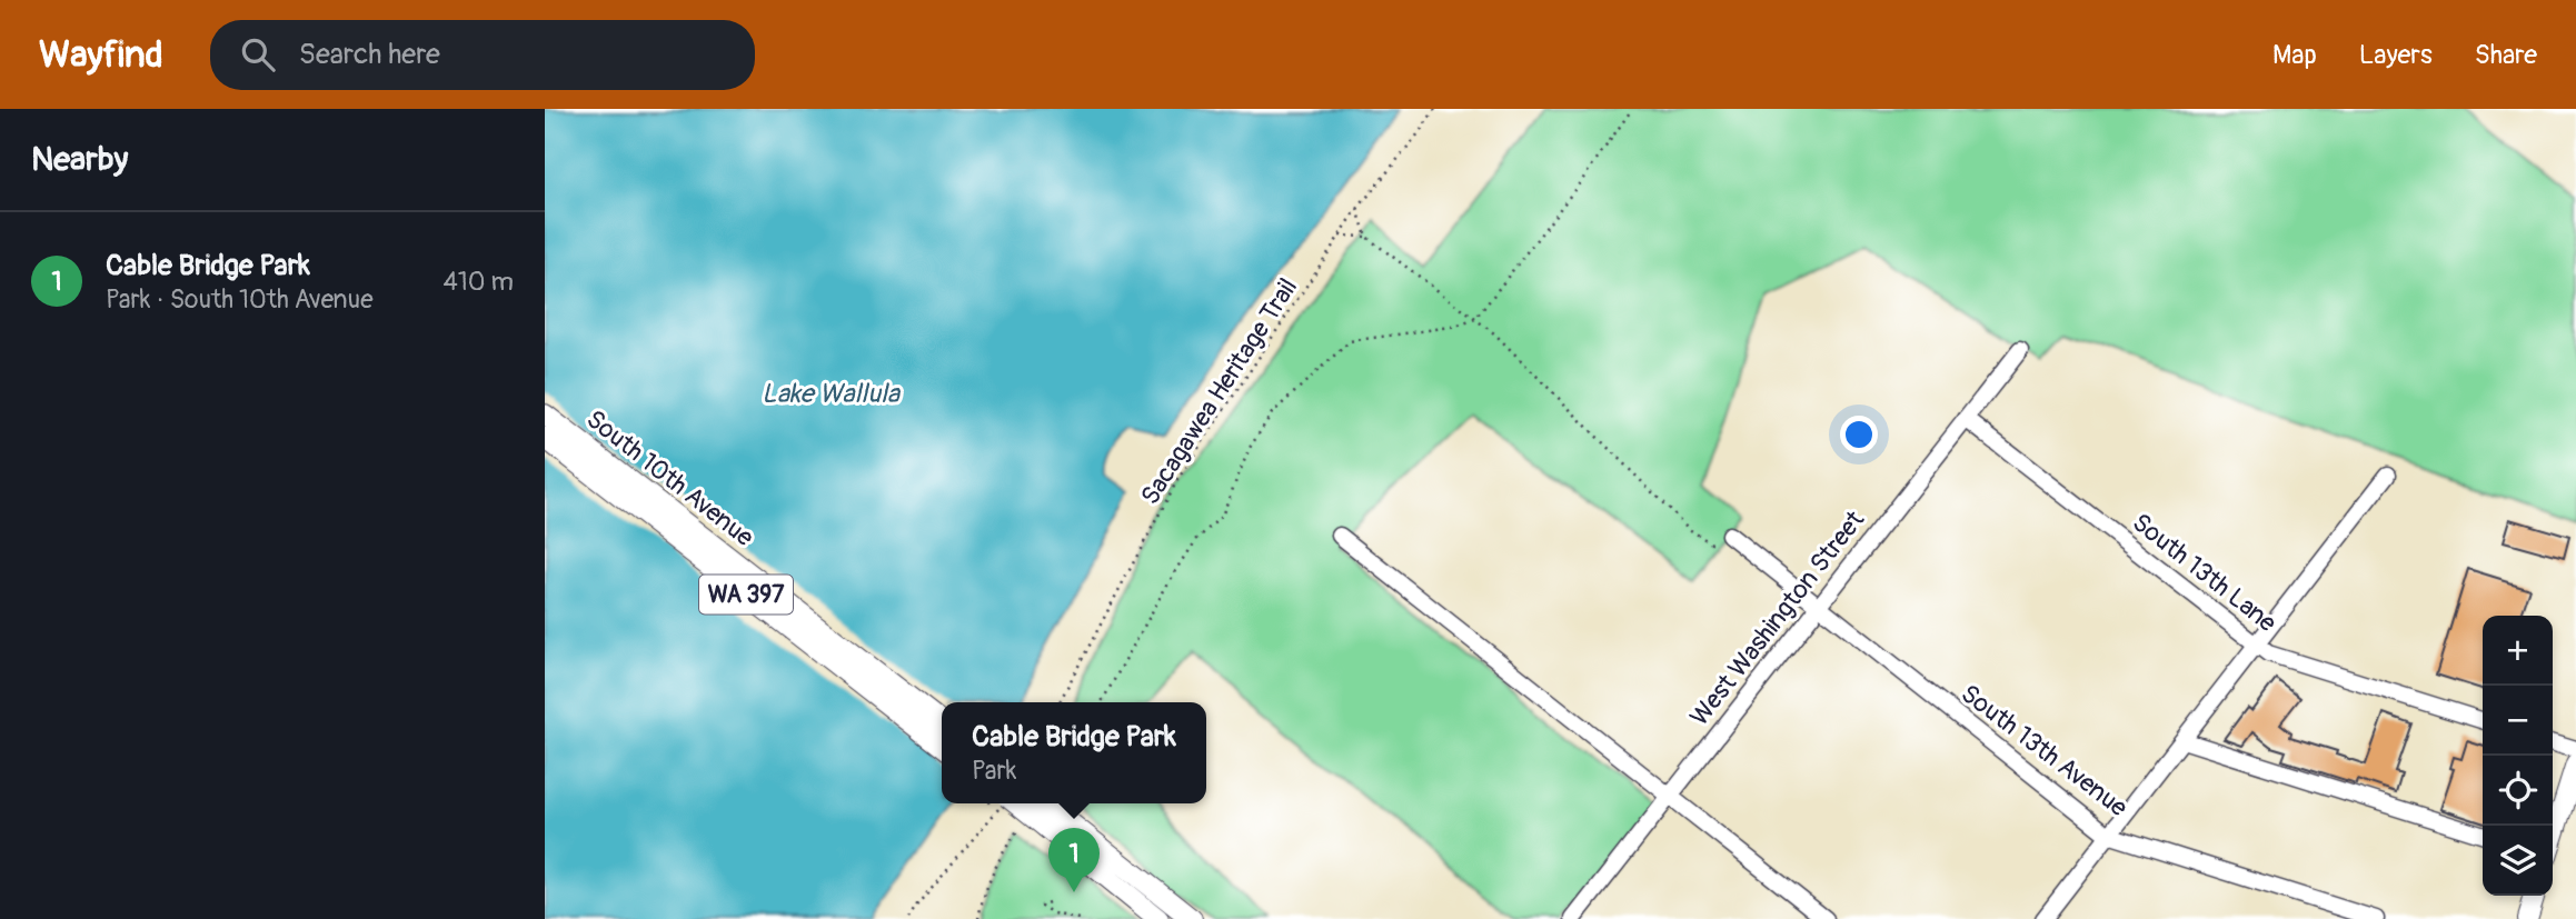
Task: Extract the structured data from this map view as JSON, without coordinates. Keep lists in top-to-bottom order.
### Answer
{
  "streets": {
    "main road": ["South 10th Avenue", "WA 397"],
    "street": ["South 13th Lane", "West Washington Street", "South 13th Avenue"],
    "path": ["Sacagawea Heritage Trail"]
  },
  "crossings": [
    ["South 13th Lane", "West Washington Street"],
    ["West Washington Street", "South 13th Avenue"]
  ],
  "water": ["Lake Wallula"],
  "page": {
    "header": "Wayfind",
    "search": "Search here",
    "nav": ["Map", "Layers", "Share"],
    "heading": "Nearby",
    "list": [
      {
        "mark": "1",
        "name": "Cable Bridge Park",
        "note": "Park · South 10th Avenue",
        "value": "410 m"
      }
    ],
    "map_buttons": ["+", "−"],
    "popup": ["Cable Bridge Park", "Park"],
    "pins": "1"
  }
}
